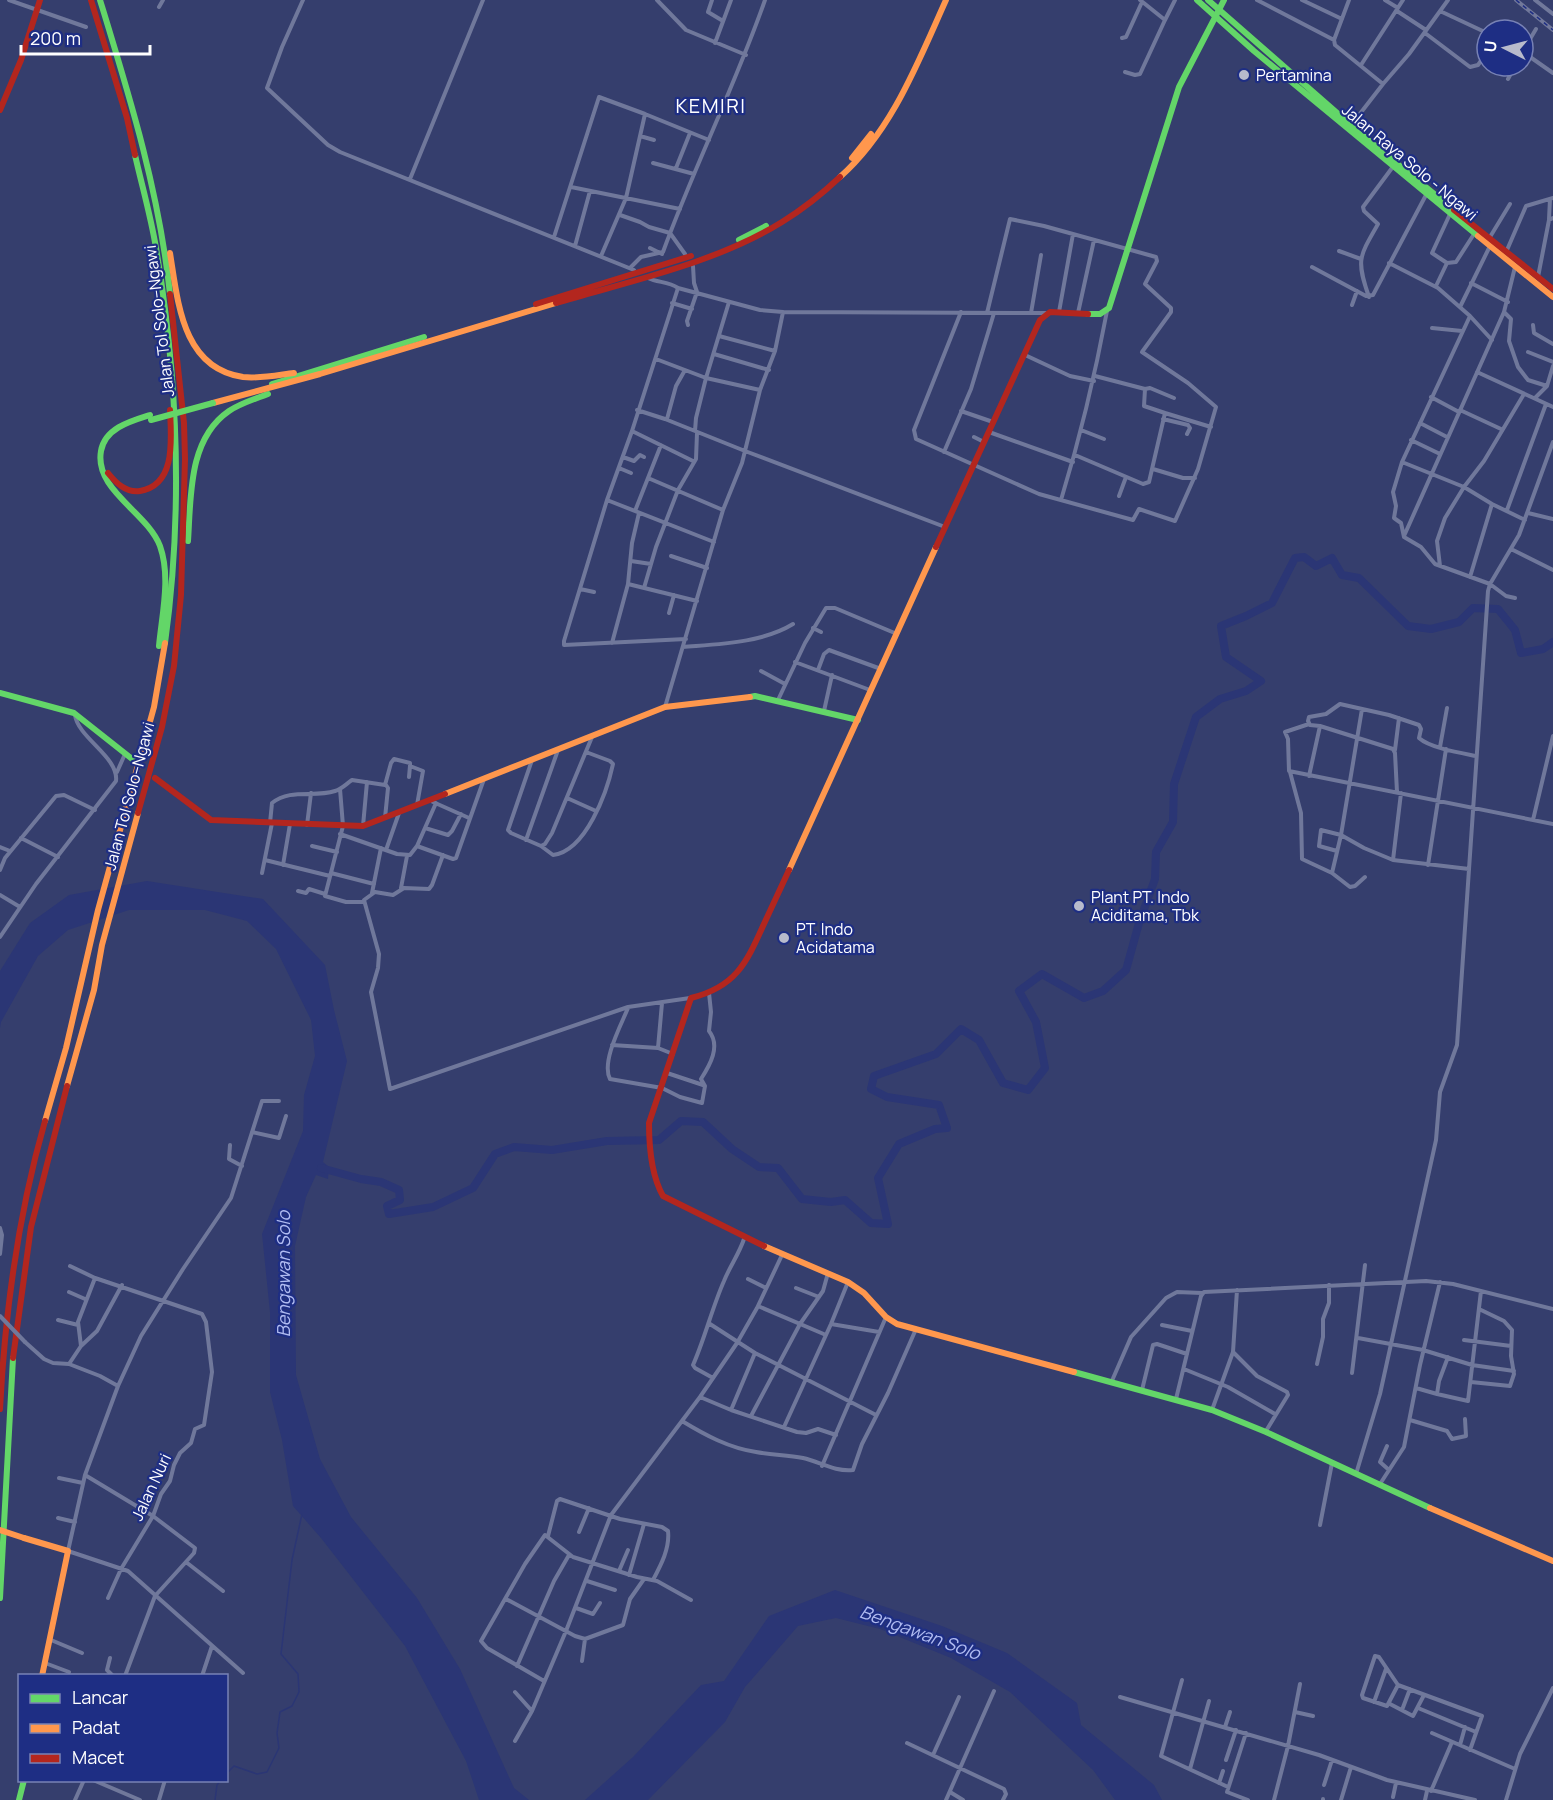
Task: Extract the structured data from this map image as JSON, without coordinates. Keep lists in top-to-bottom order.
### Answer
{
  "streets": {
    "main road": ["Jalan Raya Solo - Ngawi", "Jalan Tol Solo–Ngawi"],
    "street": ["Jalan Nuri"]
  },
  "districts": ["KEMIRI"],
  "water": ["Bengawan Solo"],
  "places": ["Pertamina", "Plant PT. Indo Aciditama, Tbk", "PT. Indo Acidatama"],
  "legend": ["Lancar", "Padat", "Macet"],
  "scale_bar": "200 m",
  "north": "left"
}
